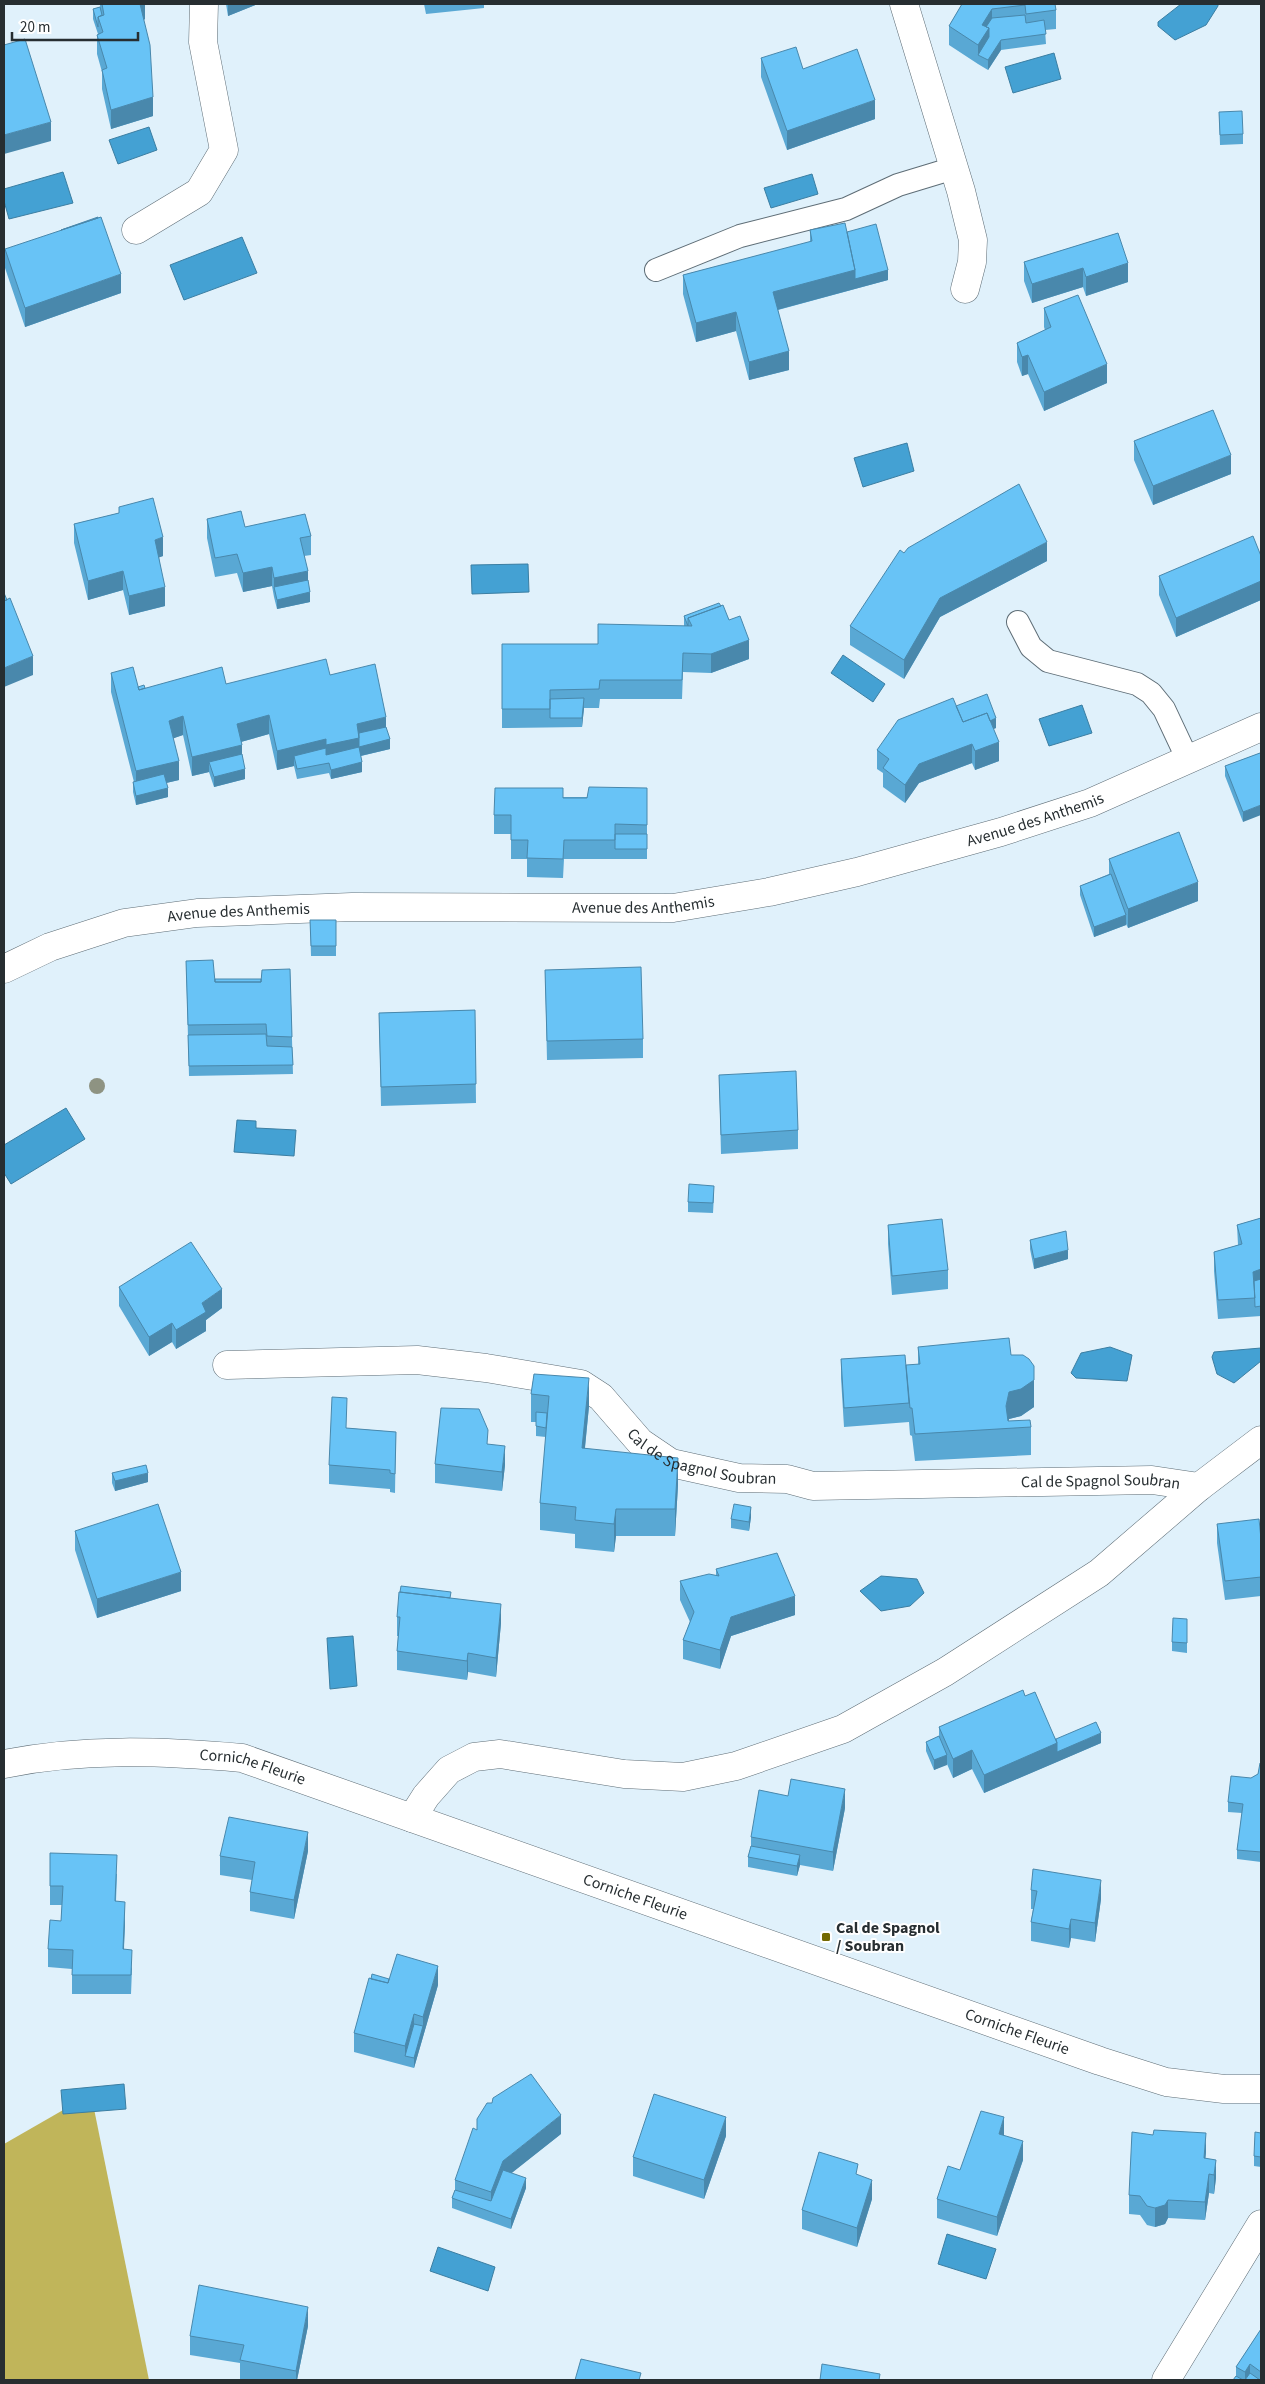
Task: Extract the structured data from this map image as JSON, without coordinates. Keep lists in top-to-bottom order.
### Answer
{
  "streets": {
    "street": ["Avenue des Anthemis", "Cal de Spagnol Soubran", "Corniche Fleurie"]
  },
  "crossings": [
    ["Cal de Spagnol Soubran", "Corniche Fleurie"]
  ],
  "places": {
    "transit": ["Cal de Spagnol / Soubran"]
  },
  "scale_bar": "20 m"
}
